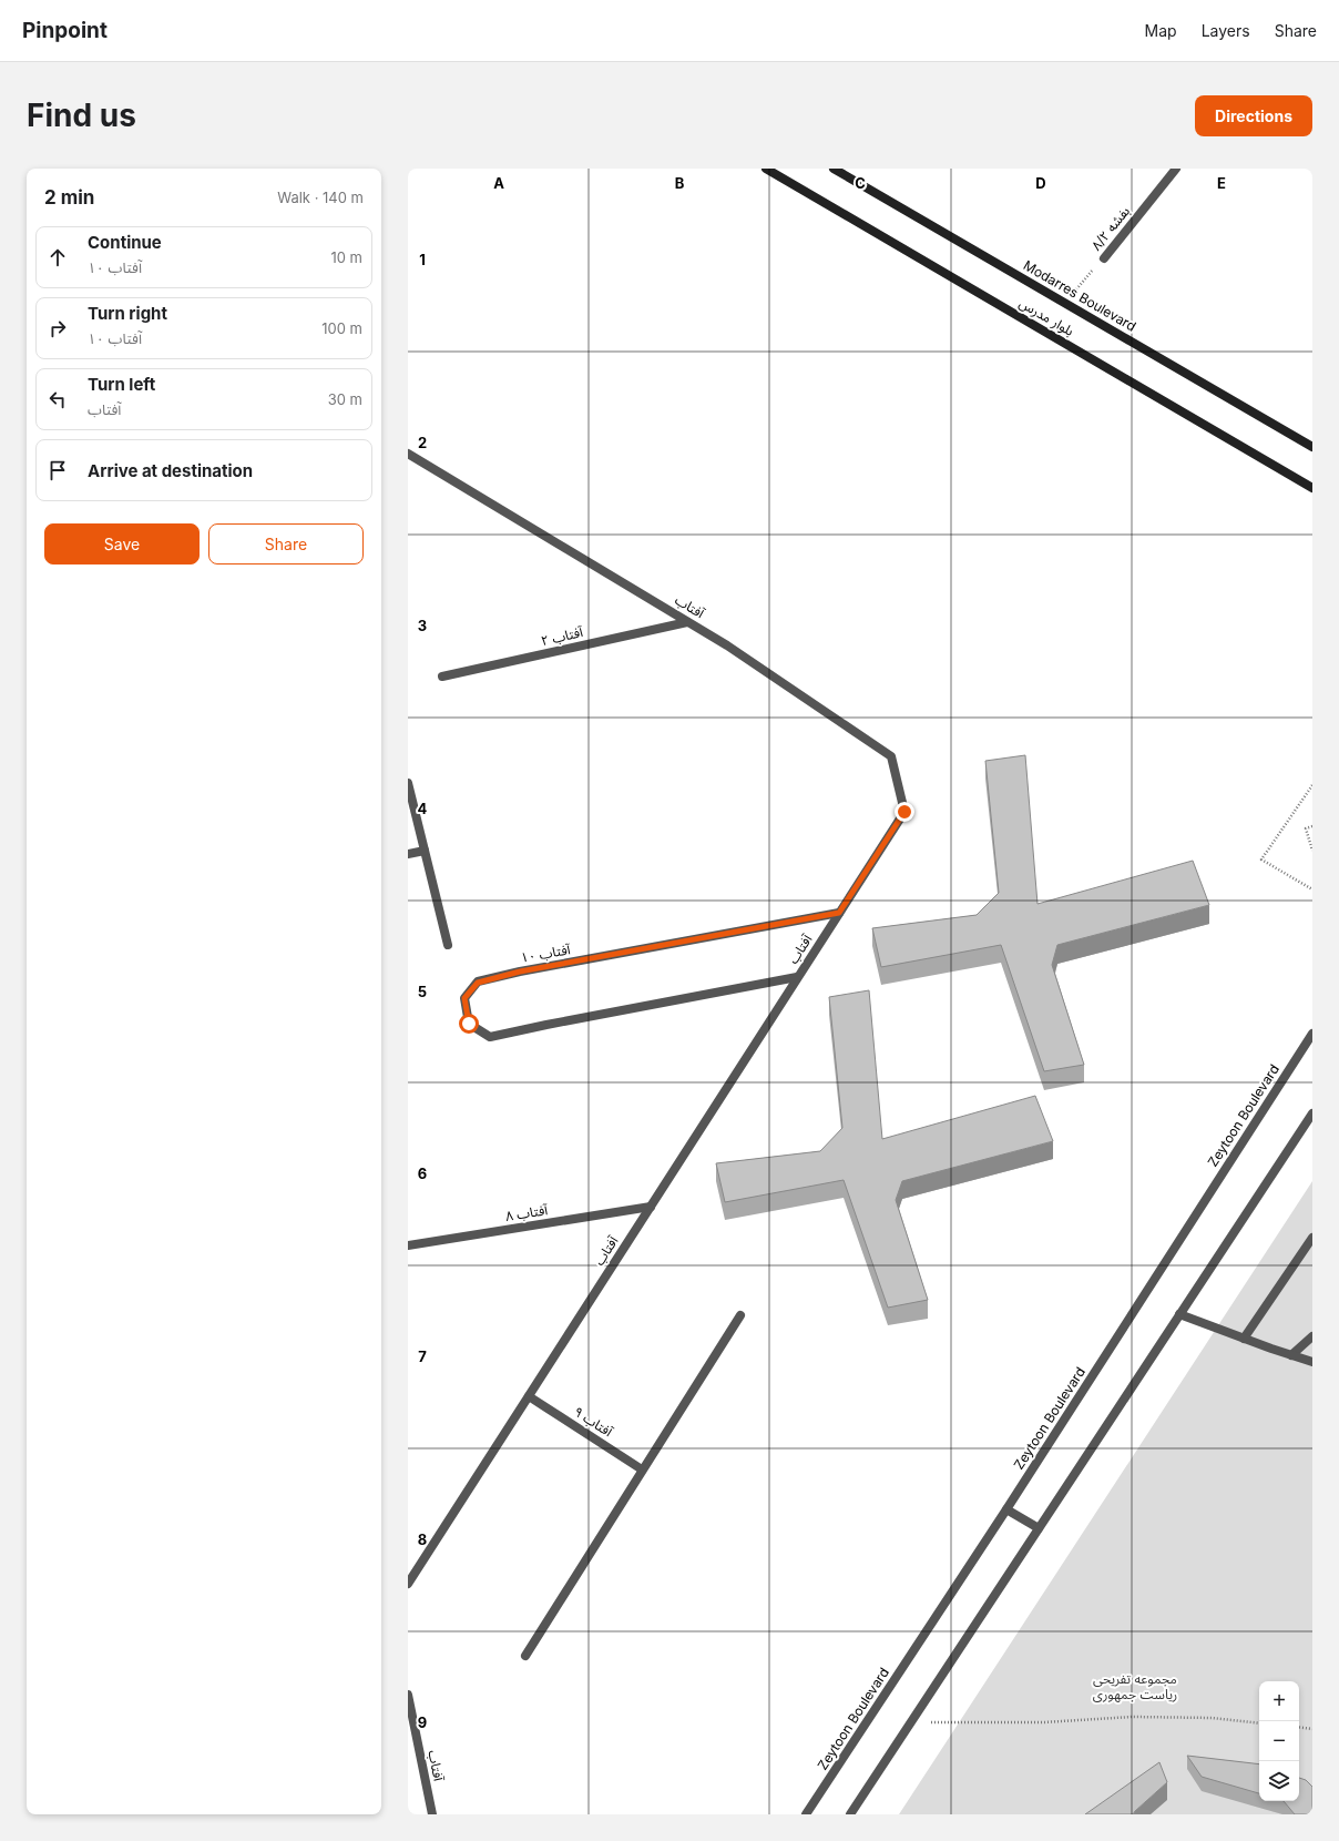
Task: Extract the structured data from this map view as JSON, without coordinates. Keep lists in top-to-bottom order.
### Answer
{
  "streets": {
    "main road": ["Modarres Boulevard", "بلوار مدرس"],
    "street": [
      "بفشه ۸/۲",
      "آفتاب",
      "آفتاب ۲",
      "آفتاب ۱۰",
      "Zeytoon Boulevard",
      "آفتاب ۸",
      "آفتاب ۹"
    ]
  },
  "crossings": [
    ["بفشه ۸/۲", "Modarres Boulevard"],
    ["آفتاب", "آفتاب ۲"],
    ["آفتاب", "آفتاب ۱۰"],
    ["آفتاب", "آفتاب ۸"],
    ["آفتاب", "آفتاب ۹"]
  ],
  "parks": ["مجموعه تفریحی ریاست جمهوری"],
  "page": {
    "header": "Pinpoint",
    "nav": ["Map", "Layers", "Share"],
    "buttons": [
      "Directions",
      ["Save", "Share"]
    ],
    "title": "Find us",
    "heading": ["2 min", "Walk · 140 m"],
    "list": [
      ["Continue", "آفتاب ۱۰", "10 m"],
      ["Turn right", "آفتاب ۱۰", "100 m"],
      ["Turn left", "آفتاب", "30 m"],
      "Arrive at destination"
    ],
    "map_buttons": ["+", "−"]
  },
  "grid": {
    "columns": [
      "A",
      "B",
      "C",
      "D",
      "E"
    ],
    "rows": [
      "1",
      "2",
      "3",
      "4",
      "5",
      "6",
      "7",
      "8",
      "9"
    ]
  }
}
